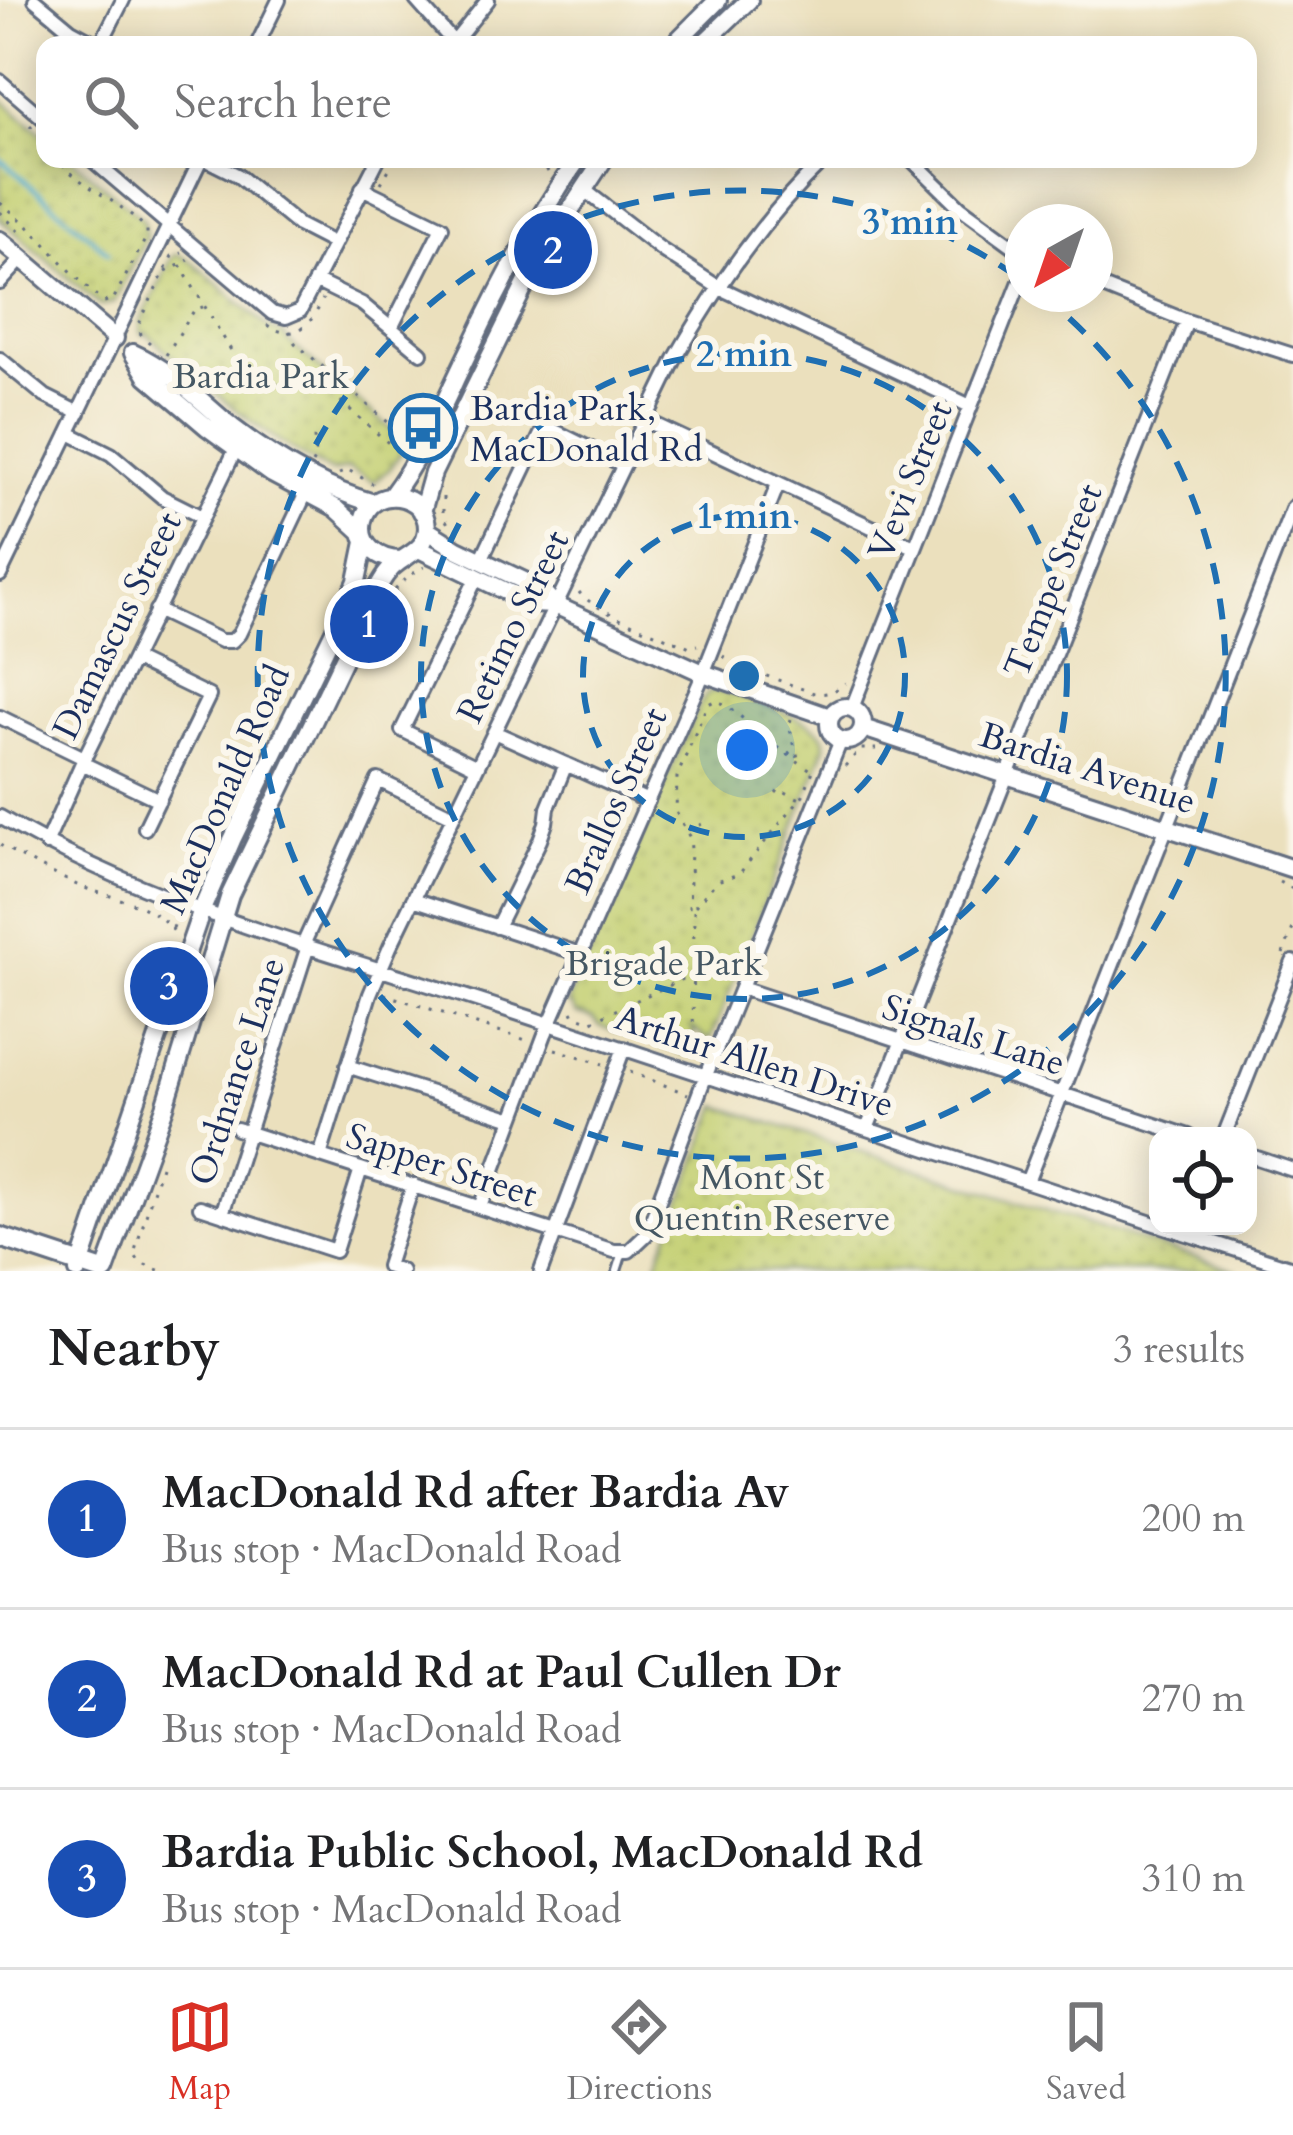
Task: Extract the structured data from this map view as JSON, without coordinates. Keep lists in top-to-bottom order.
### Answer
{
  "streets": {
    "street": [
      "Vevi Street",
      "Tempe Street",
      "Damascus Street",
      "Retimo Street",
      "Bardia Avenue",
      "MacDonald Road",
      "Brallos Street",
      "Signals Lane",
      "Arthur Allen Drive",
      "Ordnance Lane",
      "Sapper Street"
    ]
  },
  "crossings": [
    ["Vevi Street", "Bardia Avenue"],
    ["Tempe Street", "Bardia Avenue"],
    ["Tempe Street", "Signals Lane"],
    ["Tempe Street", "Arthur Allen Drive"],
    ["Damascus Street", "Arthur Allen Drive"],
    ["Retimo Street", "Arthur Allen Drive"],
    ["Retimo Street", "Ordnance Lane"],
    ["Retimo Street", "Sapper Street"],
    ["MacDonald Road", "Arthur Allen Drive"],
    ["Brallos Street", "Arthur Allen Drive"],
    ["Brallos Street", "Sapper Street"],
    ["Arthur Allen Drive", "Ordnance Lane"],
    ["Ordnance Lane", "Sapper Street"]
  ],
  "parks": ["Bardia Park", "Brigade Park", "Mont St Quentin Reserve"],
  "places": {
    "bus stop": ["Bardia Park, MacDonald Rd"]
  },
  "north": "bottom left",
  "page": {
    "search": "Search here",
    "pins": ["2", "1", "3"],
    "heading": ["Nearby", "3 results"],
    "list": [
      {
        "mark": "1",
        "name": "MacDonald Rd after Bardia Av",
        "note": "Bus stop · MacDonald Road",
        "value": "200 m"
      },
      {
        "mark": "2",
        "name": "MacDonald Rd at Paul Cullen Dr",
        "note": "Bus stop · MacDonald Road",
        "value": "270 m"
      },
      {
        "mark": "3",
        "name": "Bardia Public School, MacDonald Rd",
        "note": "Bus stop · MacDonald Road",
        "value": "310 m"
      }
    ],
    "nav": ["Map", "Directions", "Saved"]
  },
  "rings": ["3 min", "2 min", "1 min"]
}
